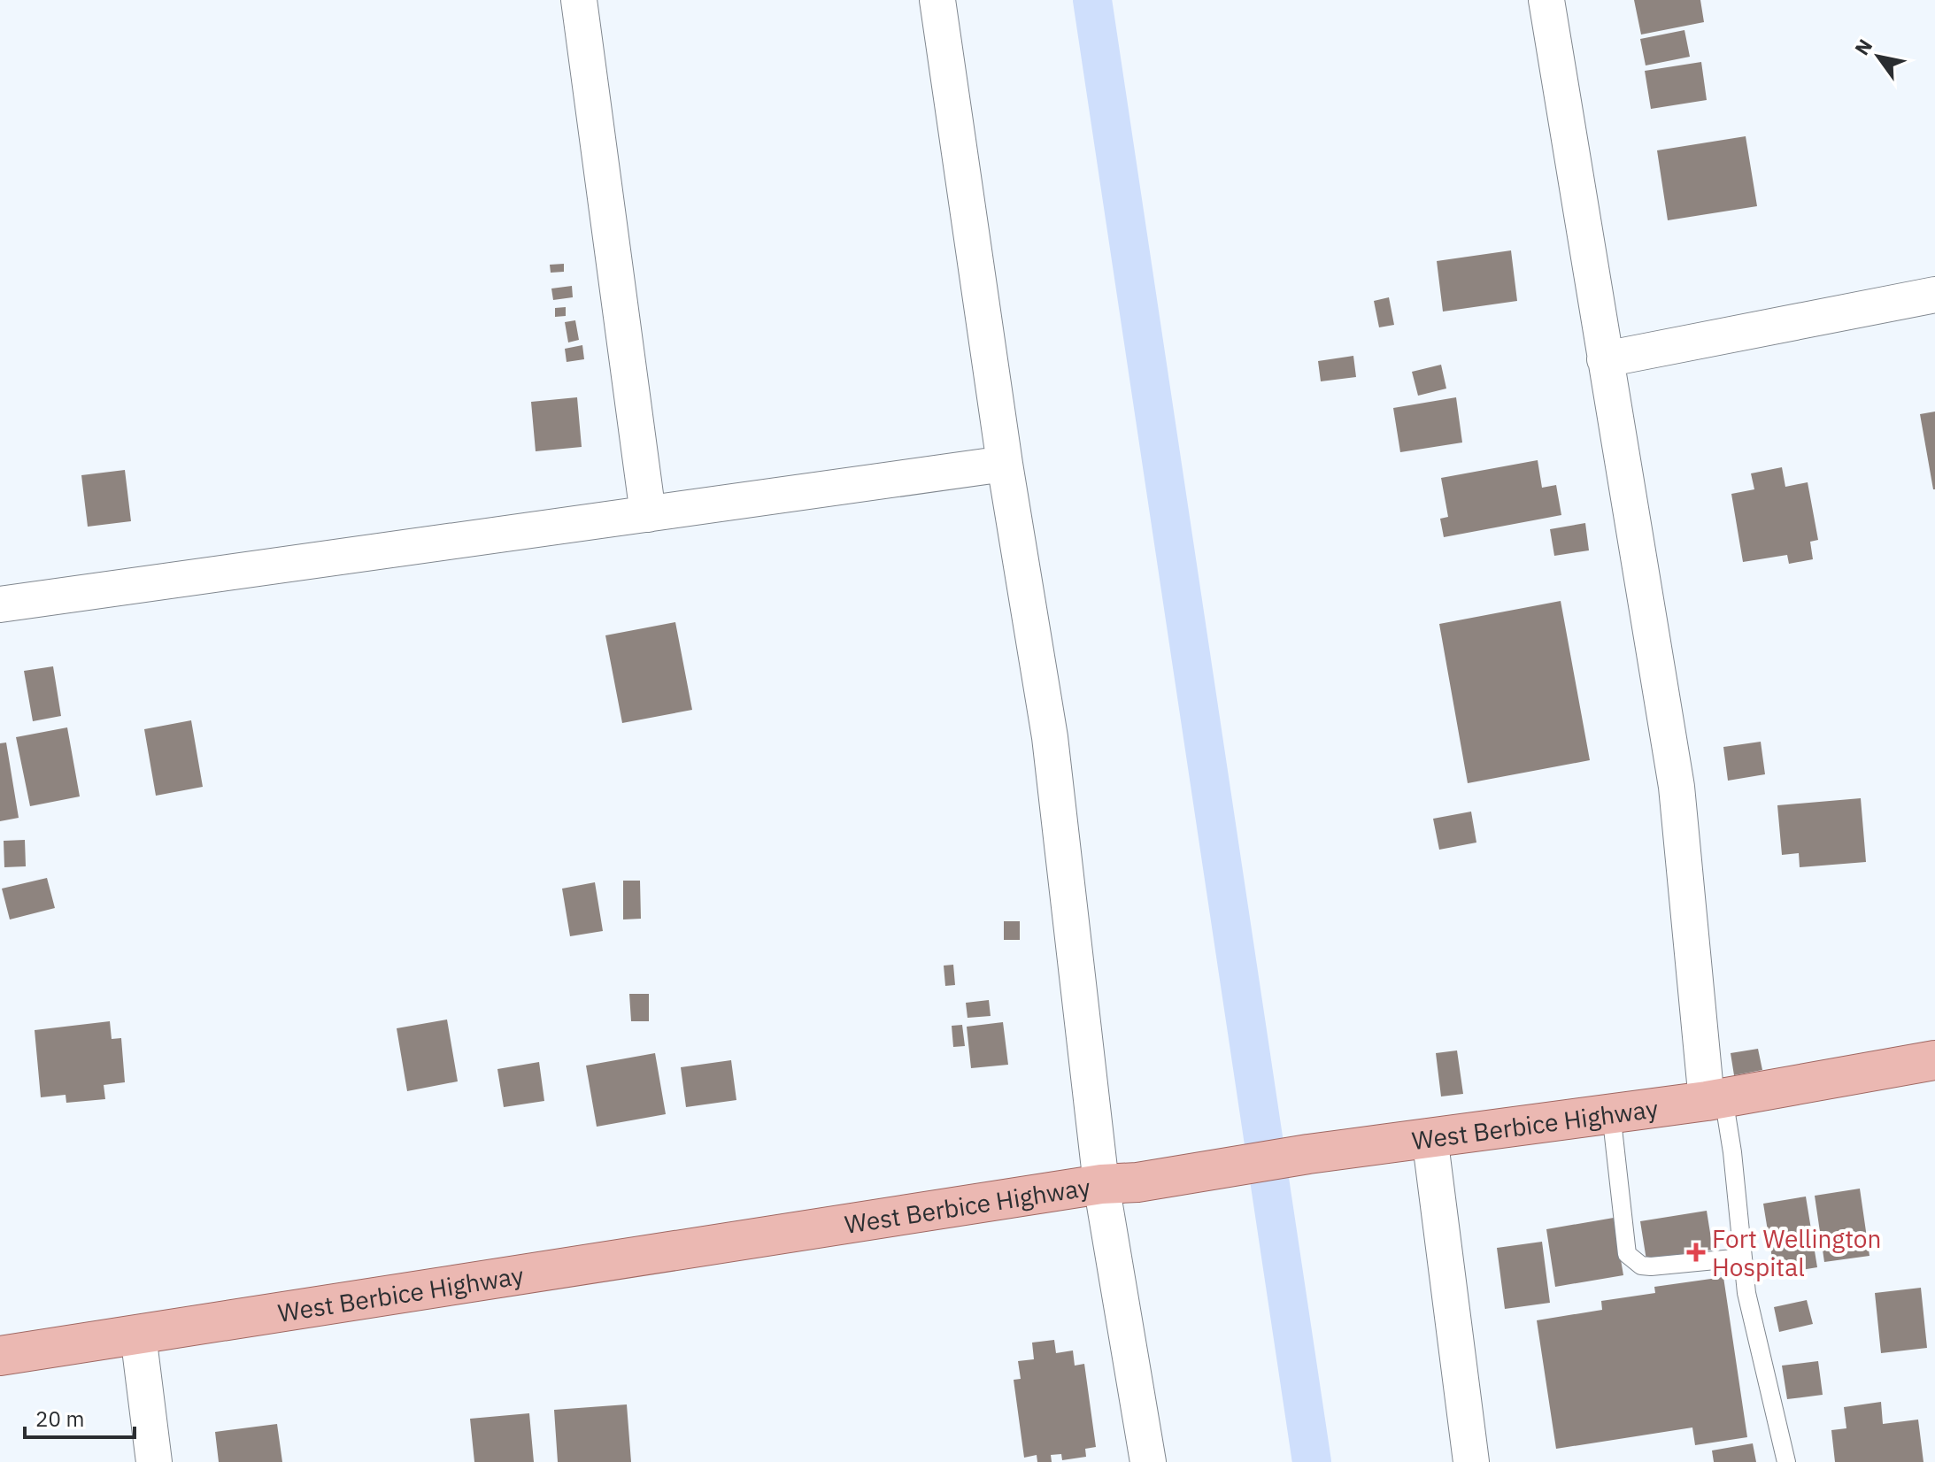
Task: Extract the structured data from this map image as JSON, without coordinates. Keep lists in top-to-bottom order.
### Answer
{
  "streets": {
    "main road": ["West Berbice Highway"]
  },
  "places": {
    "health": ["Fort Wellington Hospital"]
  },
  "scale_bar": "20 m",
  "north": "top left"
}
